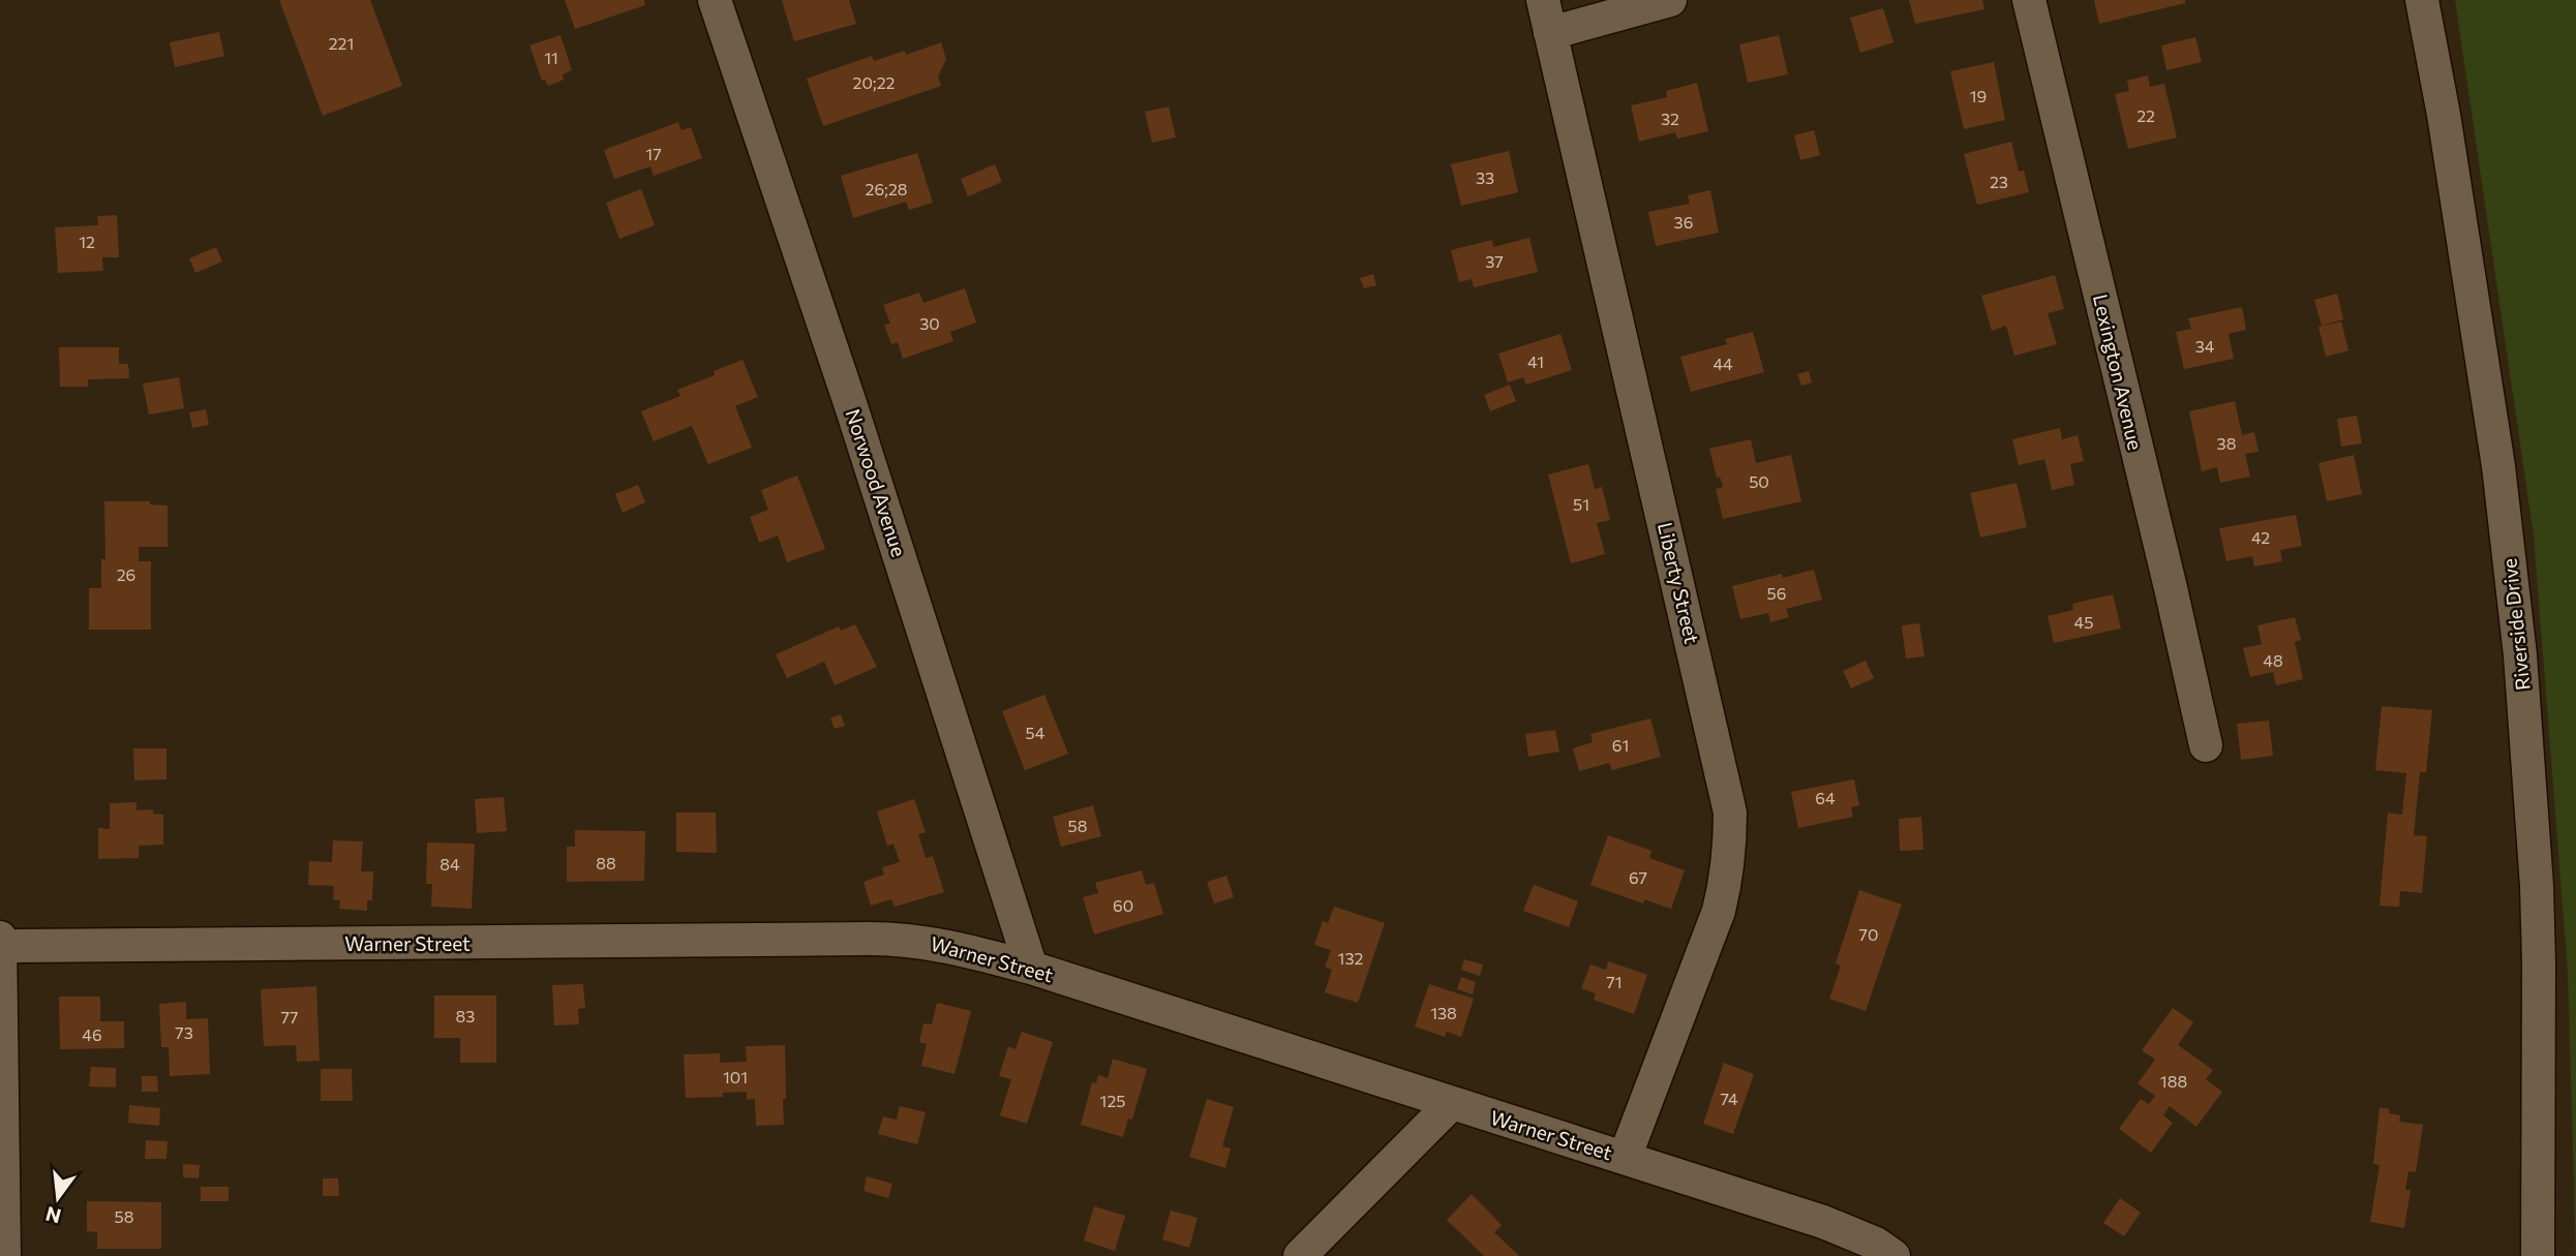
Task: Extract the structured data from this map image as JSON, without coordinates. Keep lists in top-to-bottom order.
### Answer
{
  "streets": {
    "street": [
      "Lexington Avenue",
      "Norwood Avenue",
      "Liberty Street",
      "Riverside Drive",
      "Warner Street"
    ]
  },
  "crossings": [
    ["Norwood Avenue", "Warner Street"],
    ["Liberty Street", "Warner Street"]
  ],
  "house_numbers": [
    "221",
    "11",
    "20;22",
    "19",
    "22",
    "32",
    "17",
    "33",
    "23",
    "26;28",
    "36",
    "12",
    "37",
    "30",
    "34",
    "41",
    "44",
    "38",
    "50",
    "51",
    "42",
    "26",
    "56",
    "45",
    "48",
    "54",
    "61",
    "64",
    "58",
    "88",
    "84",
    "67",
    "60",
    "70",
    "132",
    "71",
    "138",
    "83",
    "77",
    "73",
    "46",
    "101",
    "188",
    "74",
    "125",
    "58"
  ],
  "north": "bottom"
}
